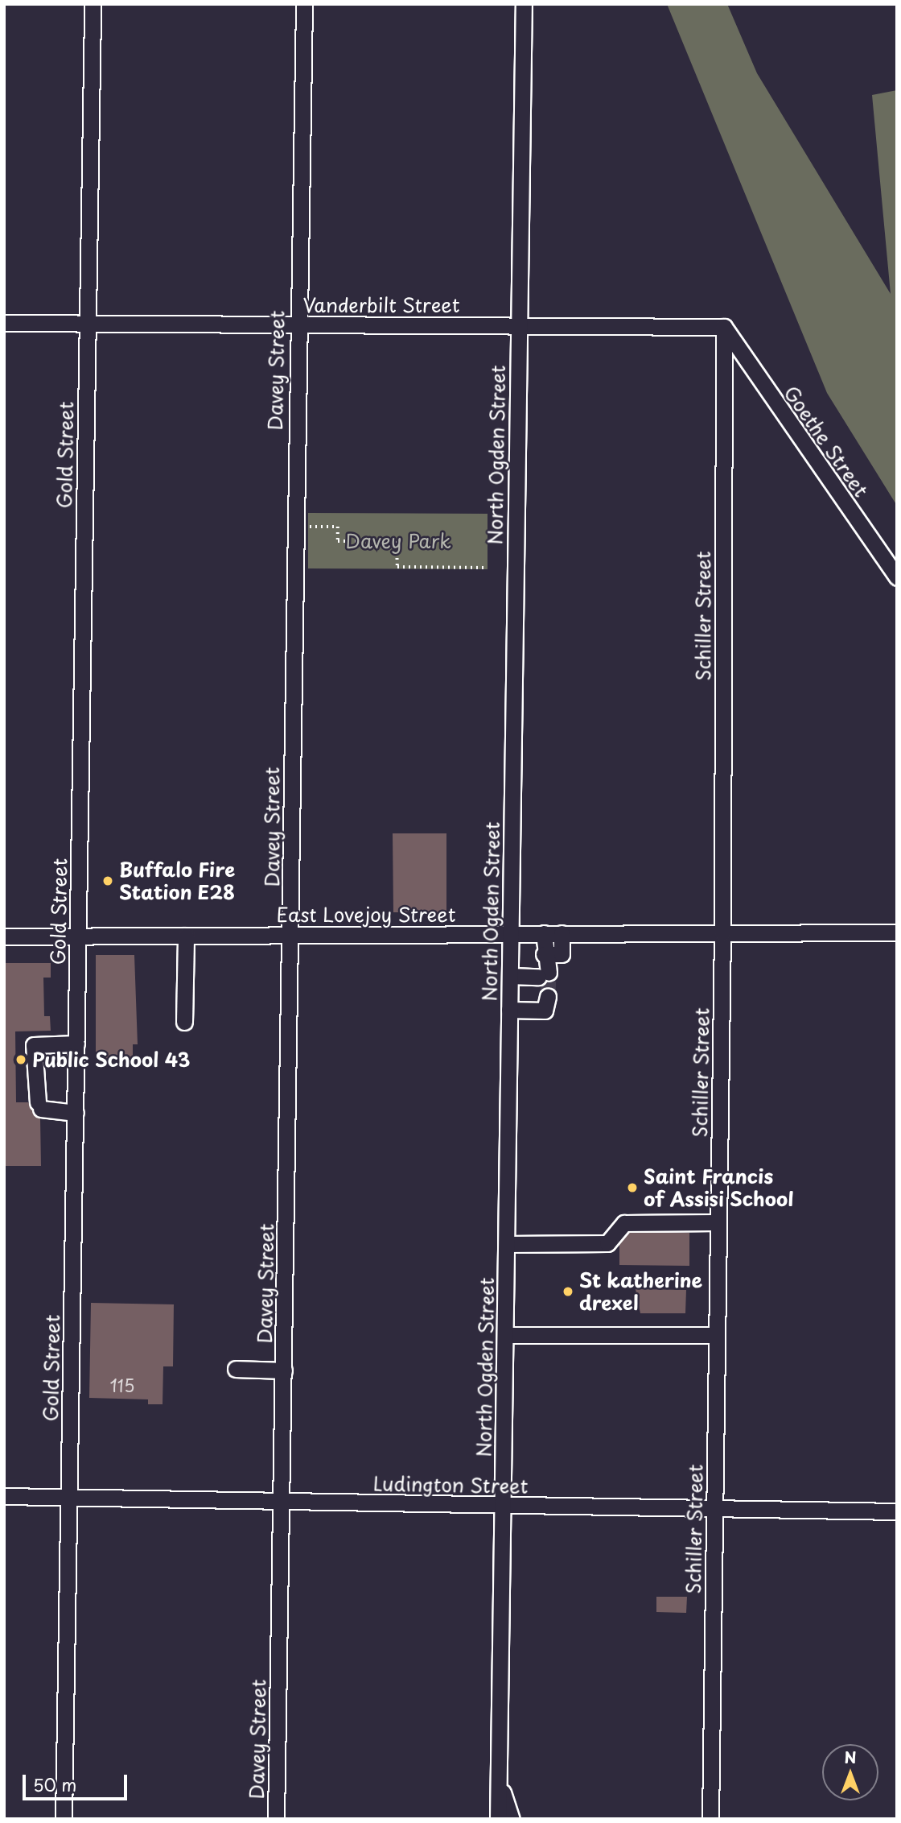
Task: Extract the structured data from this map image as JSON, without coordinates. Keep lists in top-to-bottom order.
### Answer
{
  "streets": {
    "street": [
      "Vanderbilt Street",
      "Davey Street",
      "Goethe Street",
      "Gold Street",
      "North Ogden Street",
      "Schiller Street",
      "East Lovejoy Street",
      "Ludington Street"
    ]
  },
  "crossings": [
    ["Vanderbilt Street", "Davey Street"],
    ["Vanderbilt Street", "Goethe Street"],
    ["Vanderbilt Street", "Gold Street"],
    ["Vanderbilt Street", "North Ogden Street"],
    ["Vanderbilt Street", "Schiller Street"],
    ["Davey Street", "East Lovejoy Street"],
    ["Davey Street", "Ludington Street"],
    ["Goethe Street", "Schiller Street"],
    ["Gold Street", "East Lovejoy Street"],
    ["Gold Street", "Ludington Street"],
    ["North Ogden Street", "East Lovejoy Street"],
    ["North Ogden Street", "Ludington Street"],
    ["Schiller Street", "East Lovejoy Street"],
    ["Schiller Street", "Ludington Street"]
  ],
  "parks": ["Davey Park"],
  "places": [
    "Buffalo Fire Station E28",
    "Public School 43",
    "Saint Francis of Assisi School",
    "St katherine drexel"
  ],
  "house_numbers": ["115"],
  "scale_bar": "50 m",
  "north": "top"
}
